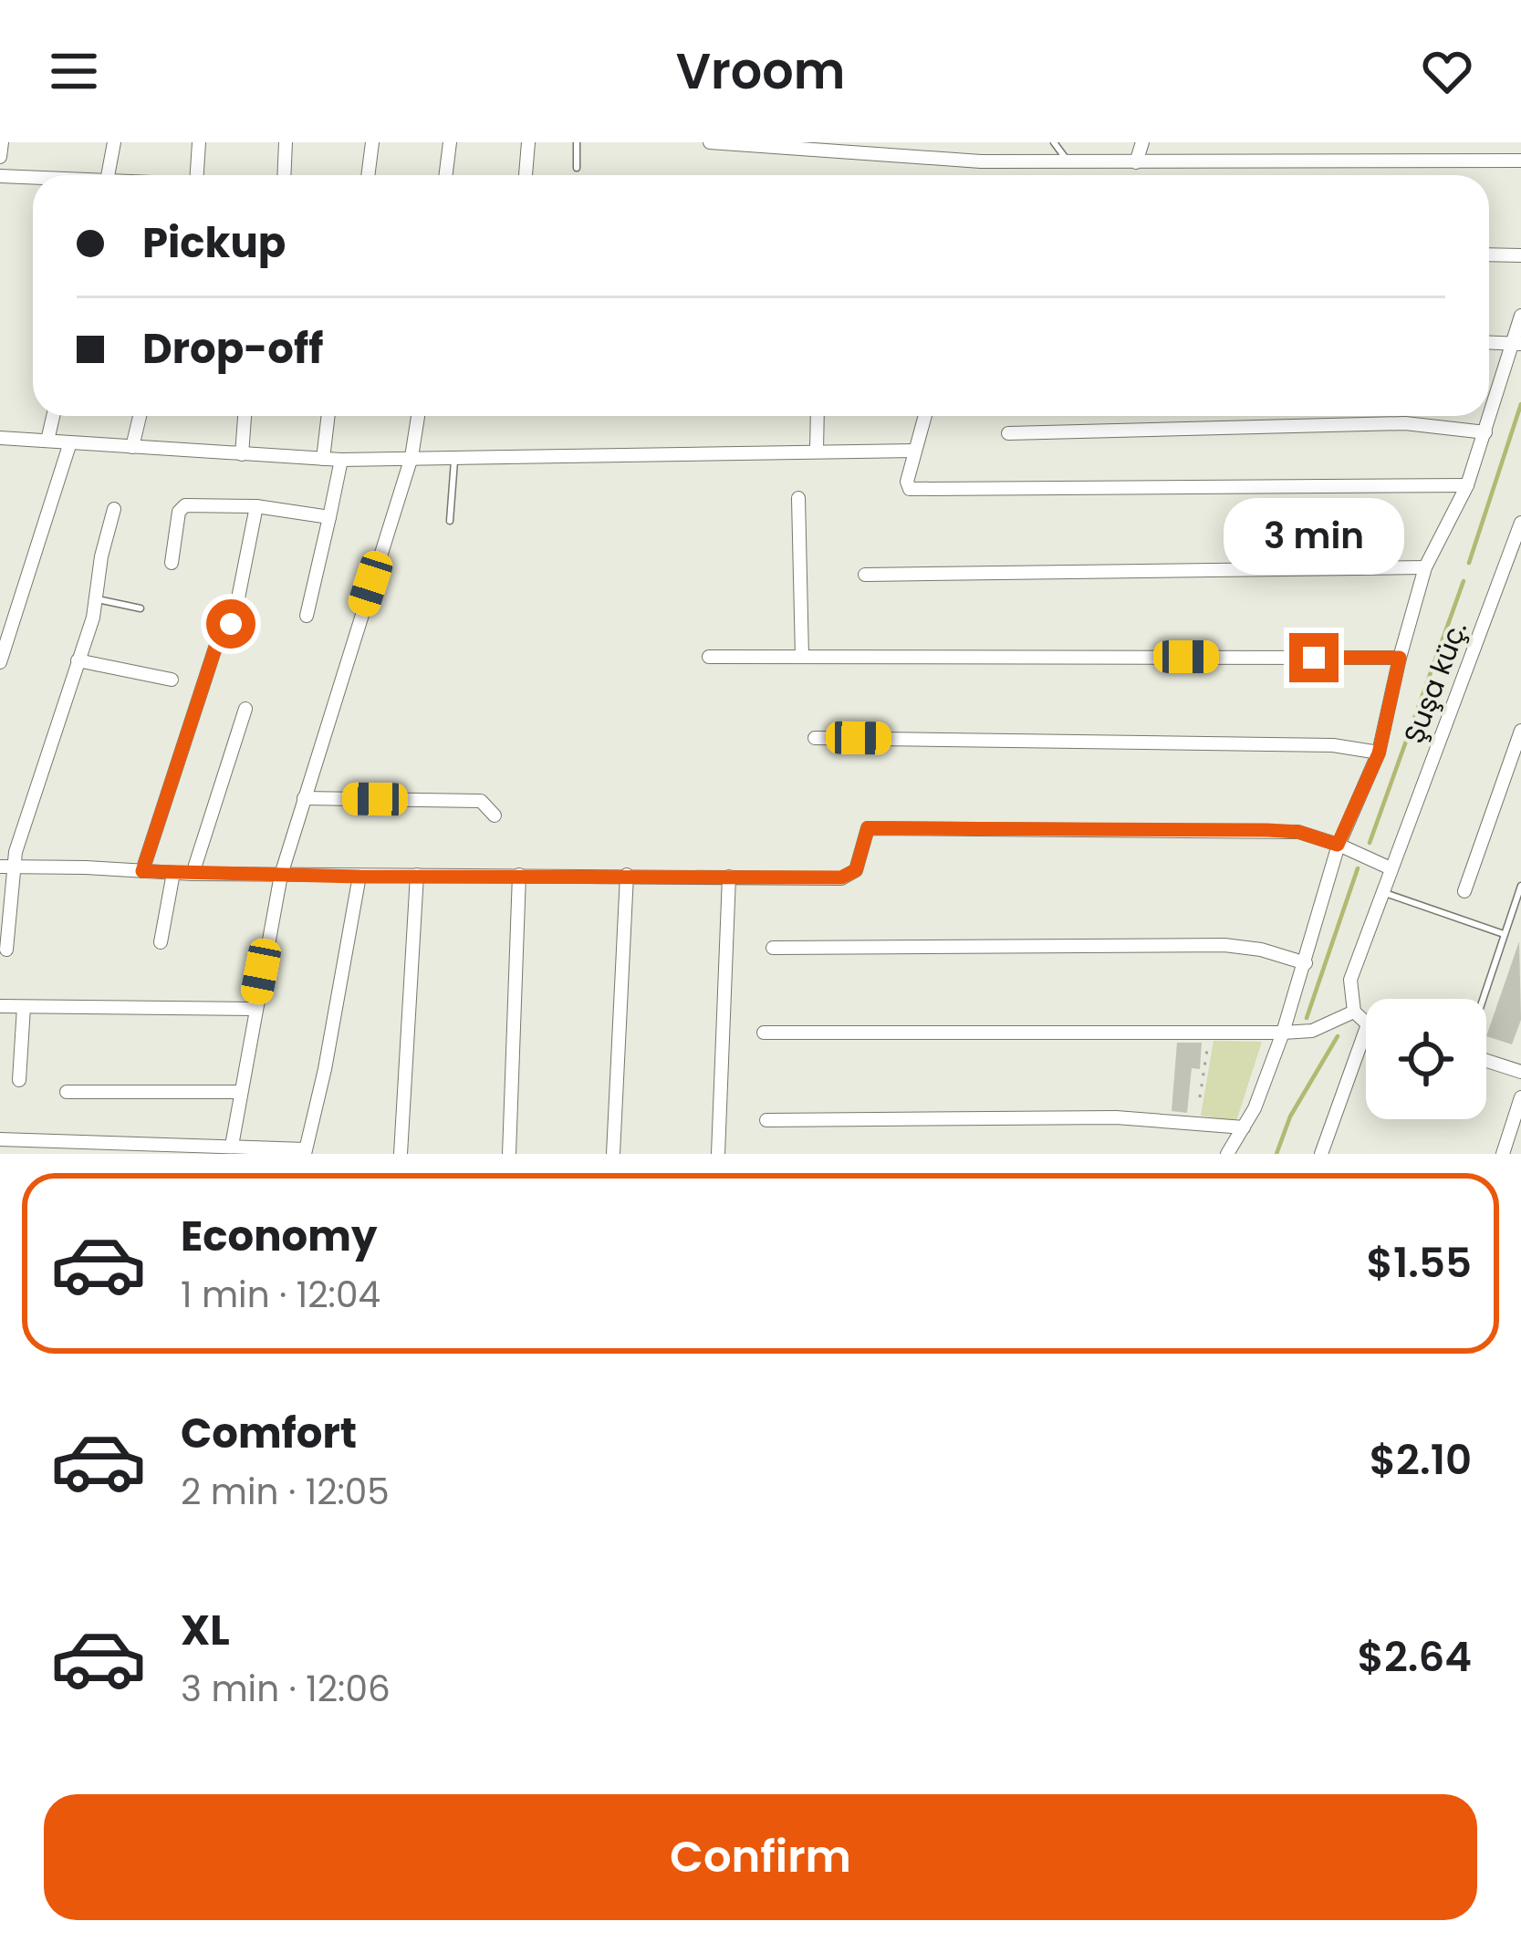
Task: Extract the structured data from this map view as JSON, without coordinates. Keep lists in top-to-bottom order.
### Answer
{
  "streets": {
    "street": ["Şuşa küç."]
  },
  "page": {
    "header": "Vroom",
    "banner": ["Pickup", "Drop-off"],
    "bubble": "3 min",
    "list": [
      {
        "name": "Economy",
        "note": "1 min · 12:04",
        "value": "$1.55"
      },
      {
        "name": "Comfort",
        "note": "2 min · 12:05",
        "value": "$2.10"
      },
      {
        "name": "XL",
        "note": "3 min · 12:06",
        "value": "$2.64"
      }
    ],
    "buttons": "Confirm"
  }
}
